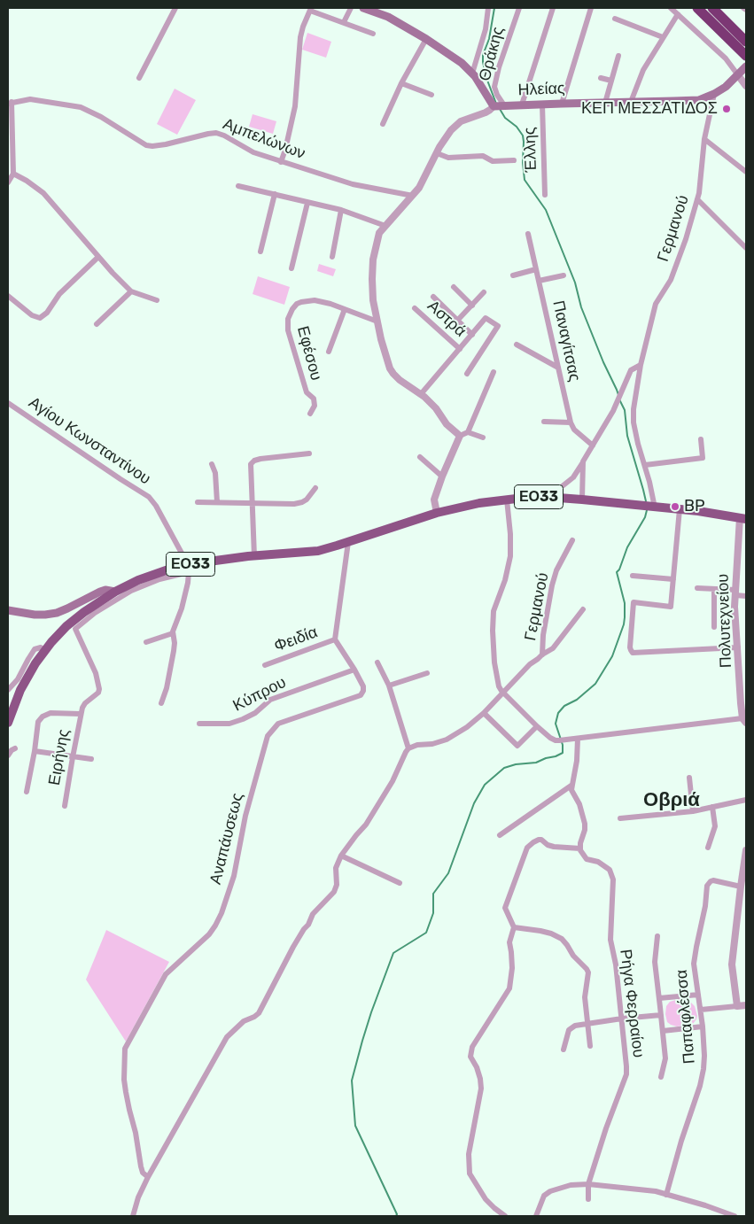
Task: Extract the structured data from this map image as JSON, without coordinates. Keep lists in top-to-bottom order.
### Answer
{
  "streets": {
    "main road": ["Ηλείας", "ΕΟ33"],
    "street": [
      "Θράκης",
      "Αμπελώνων",
      "Έλλης",
      "Γερμανού",
      "Αστρά",
      "Παναγίτσας",
      "Εφέσου",
      "Αγίου Κωνσταντίνου",
      "Πολυτεχνείου",
      "Φειδία",
      "Κύπρου",
      "Ειρήνης",
      "Αναπάυσεως",
      "Ρήγα Φερραίου",
      "Παπαφλέσσα"
    ]
  },
  "crossings": [
    ["Θράκης", "Ηλείας"],
    ["Ηλείας", "Έλλης"],
    ["Ηλείας", "Γερμανού"],
    ["Γερμανού", "Παναγίτσας"],
    ["Γερμανού", "ΕΟ33"],
    ["Αγίου Κωνσταντίνου", "ΕΟ33"],
    ["ΕΟ33", "Πολυτεχνείου"],
    ["Φειδία", "Αναπάυσεως"],
    ["Κύπρου", "Αναπάυσεως"]
  ],
  "districts": ["Οβριά"],
  "places": ["ΚΕΠ ΜΕΣΣΑΤΙΔΟΣ", "BP"]
}
